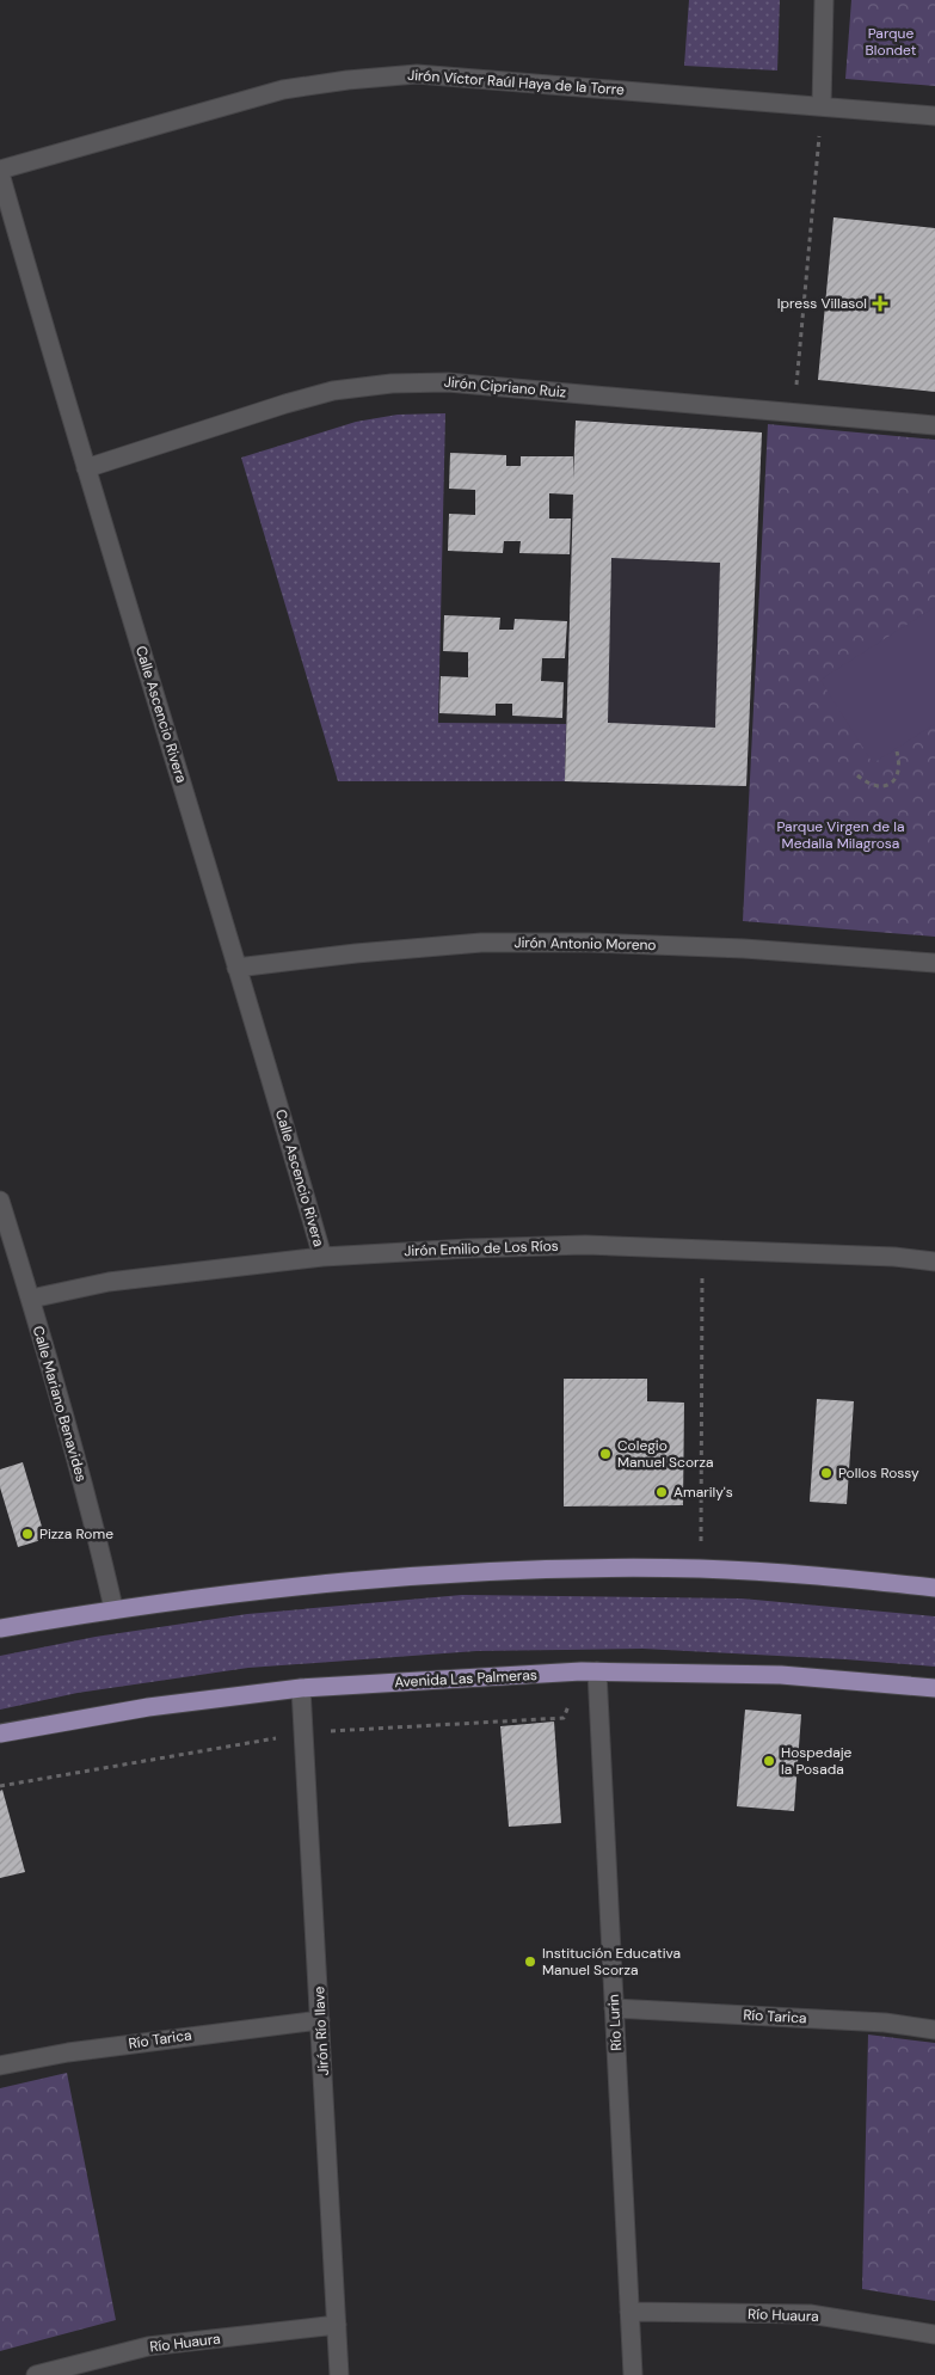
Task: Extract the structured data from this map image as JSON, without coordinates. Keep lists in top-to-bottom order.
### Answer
{
  "streets": {
    "main road": ["Avenida Las Palmeras"],
    "street": [
      "Jirón Víctor Raúl Haya de la Torre",
      "Jirón Cipriano Ruiz",
      "Calle Ascencio Rivera",
      "Jirón Antonio Moreno",
      "Jirón Emilio de Los Ríos",
      "Calle Mariano Benavides",
      "Río Tarica",
      "Río Lurin",
      "Jirón Río Ilave",
      "Río Huaura"
    ]
  },
  "crossings": [
    ["Jirón Víctor Raúl Haya de la Torre", "Calle Ascencio Rivera"],
    ["Jirón Cipriano Ruiz", "Calle Ascencio Rivera"],
    ["Calle Ascencio Rivera", "Jirón Antonio Moreno"],
    ["Calle Ascencio Rivera", "Jirón Emilio de Los Ríos"],
    ["Jirón Emilio de Los Ríos", "Calle Mariano Benavides"],
    ["Avenida Las Palmeras", "Río Lurin"],
    ["Avenida Las Palmeras", "Jirón Río Ilave"],
    ["Río Tarica", "Río Lurin"],
    ["Río Tarica", "Jirón Río Ilave"],
    ["Río Lurin", "Río Huaura"],
    ["Jirón Río Ilave", "Río Huaura"]
  ],
  "parks": ["Parque Blondet", "Parque Virgen de la Medalla Milagrosa"],
  "places": {
    "health": ["Ipress Villasol"],
    "other": [
      "Colegio Manuel Scorza",
      "Pollos Rossy",
      "Amarily's",
      "Pizza Rome",
      "Hospedaje la Posada",
      "Institución Educativa Manuel Scorza"
    ]
  }
}
